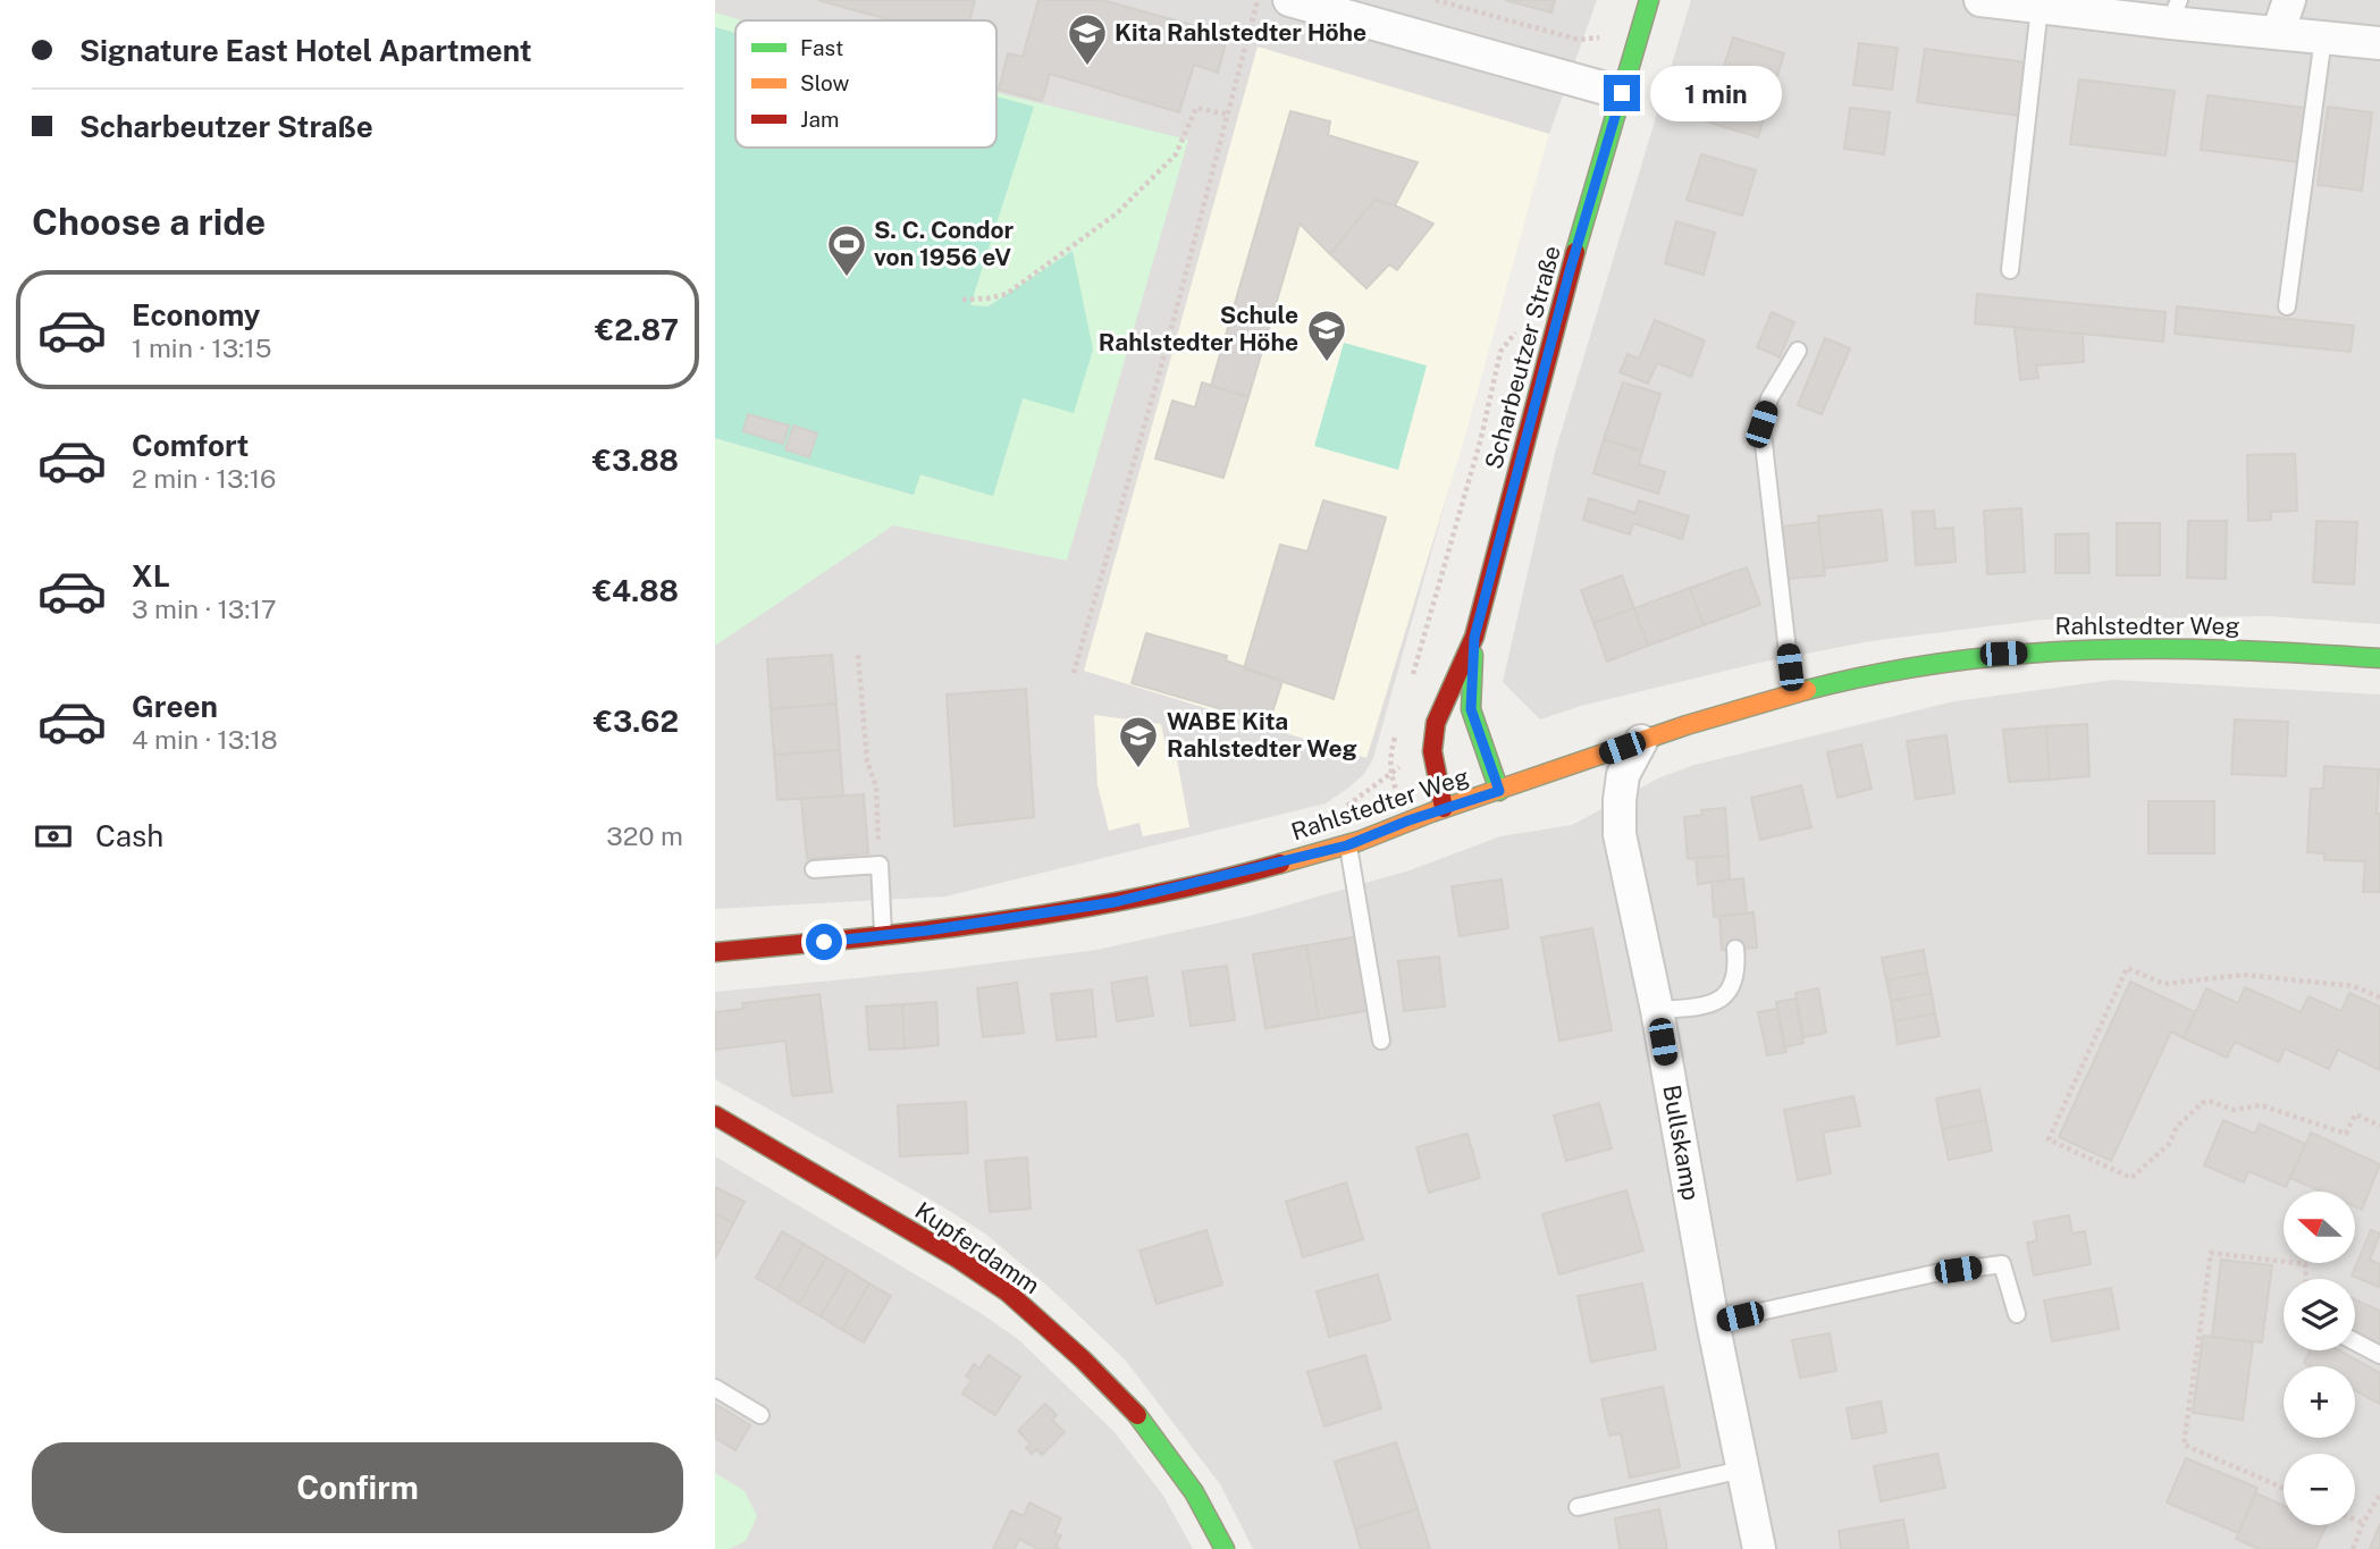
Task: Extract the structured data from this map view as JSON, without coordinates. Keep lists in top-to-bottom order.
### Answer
{
  "streets": {
    "main road": ["Scharbeutzer Straße", "Rahlstedter Weg", "Kupferdamm"],
    "street": ["Bullskamp"]
  },
  "crossings": [
    ["Scharbeutzer Straße", "Rahlstedter Weg"],
    ["Rahlstedter Weg", "Bullskamp"]
  ],
  "places": {
    "school or university": ["Kita Rahlstedter Höhe", "Schule Rahlstedter Höhe", "WABE Kita Rahlstedter Weg"],
    "sports": ["S. C. Condor von 1956 eV"]
  },
  "legend": ["Fast", "Slow", "Jam"],
  "north": "left",
  "page": {
    "banner": ["Signature East Hotel Apartment", "Scharbeutzer Straße"],
    "bubble": "1 min",
    "heading": "Choose a ride",
    "list": [
      {
        "name": "Economy",
        "note": "1 min · 13:15",
        "value": "€2.87"
      },
      {
        "name": "Comfort",
        "note": "2 min · 13:16",
        "value": "€3.88"
      },
      {
        "name": "XL",
        "note": "3 min · 13:17",
        "value": "€4.88"
      },
      {
        "name": "Green",
        "note": "4 min · 13:18",
        "value": "€3.62"
      }
    ],
    "pay": ["Cash", "320 m"],
    "map_buttons": ["+", "−"],
    "buttons": "Confirm"
  }
}
